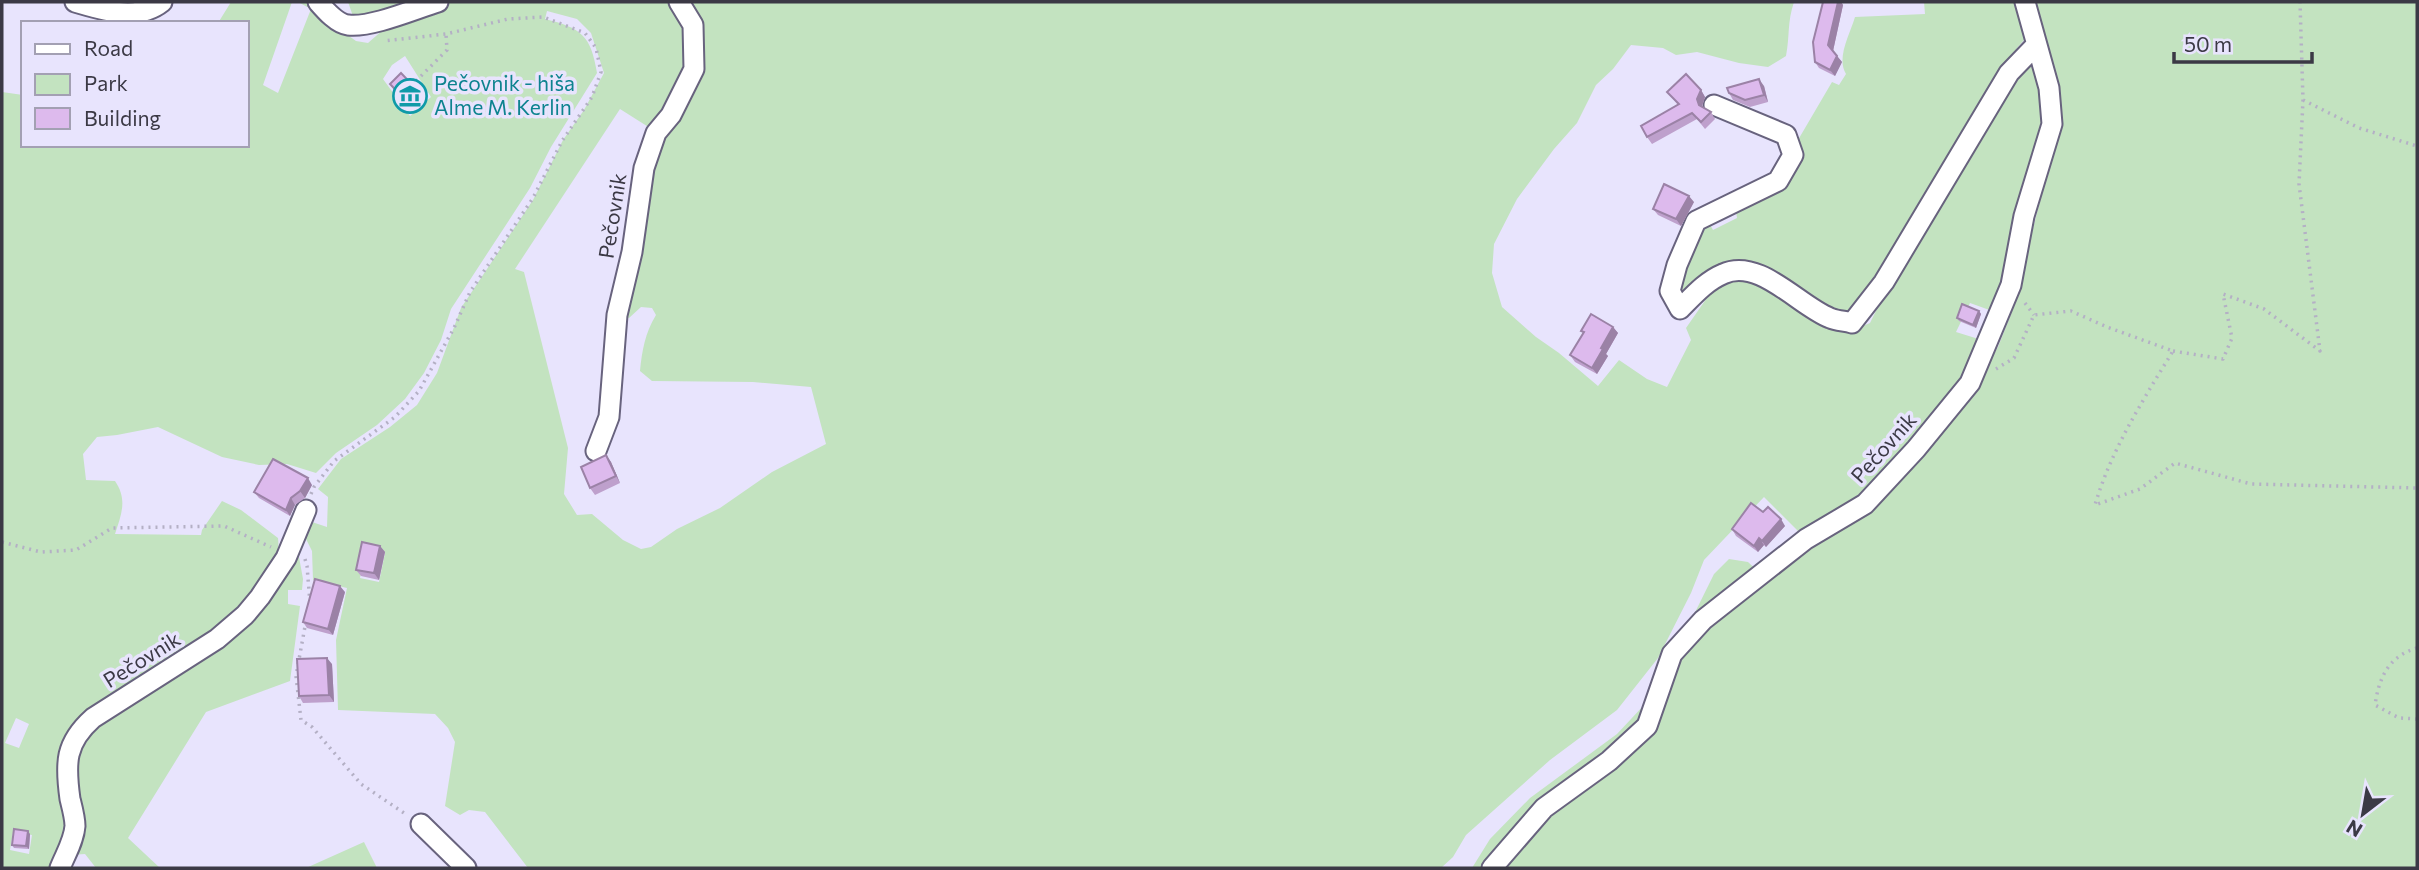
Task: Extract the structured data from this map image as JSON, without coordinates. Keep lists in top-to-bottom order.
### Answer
{
  "streets": {
    "street": ["Pečovnik"]
  },
  "places": {
    "museum": ["Pečovnik - hiša Alme M. Kerlin"]
  },
  "legend": ["Road", "Park", "Building"],
  "scale_bar": "50 m",
  "north": "bottom left"
}
